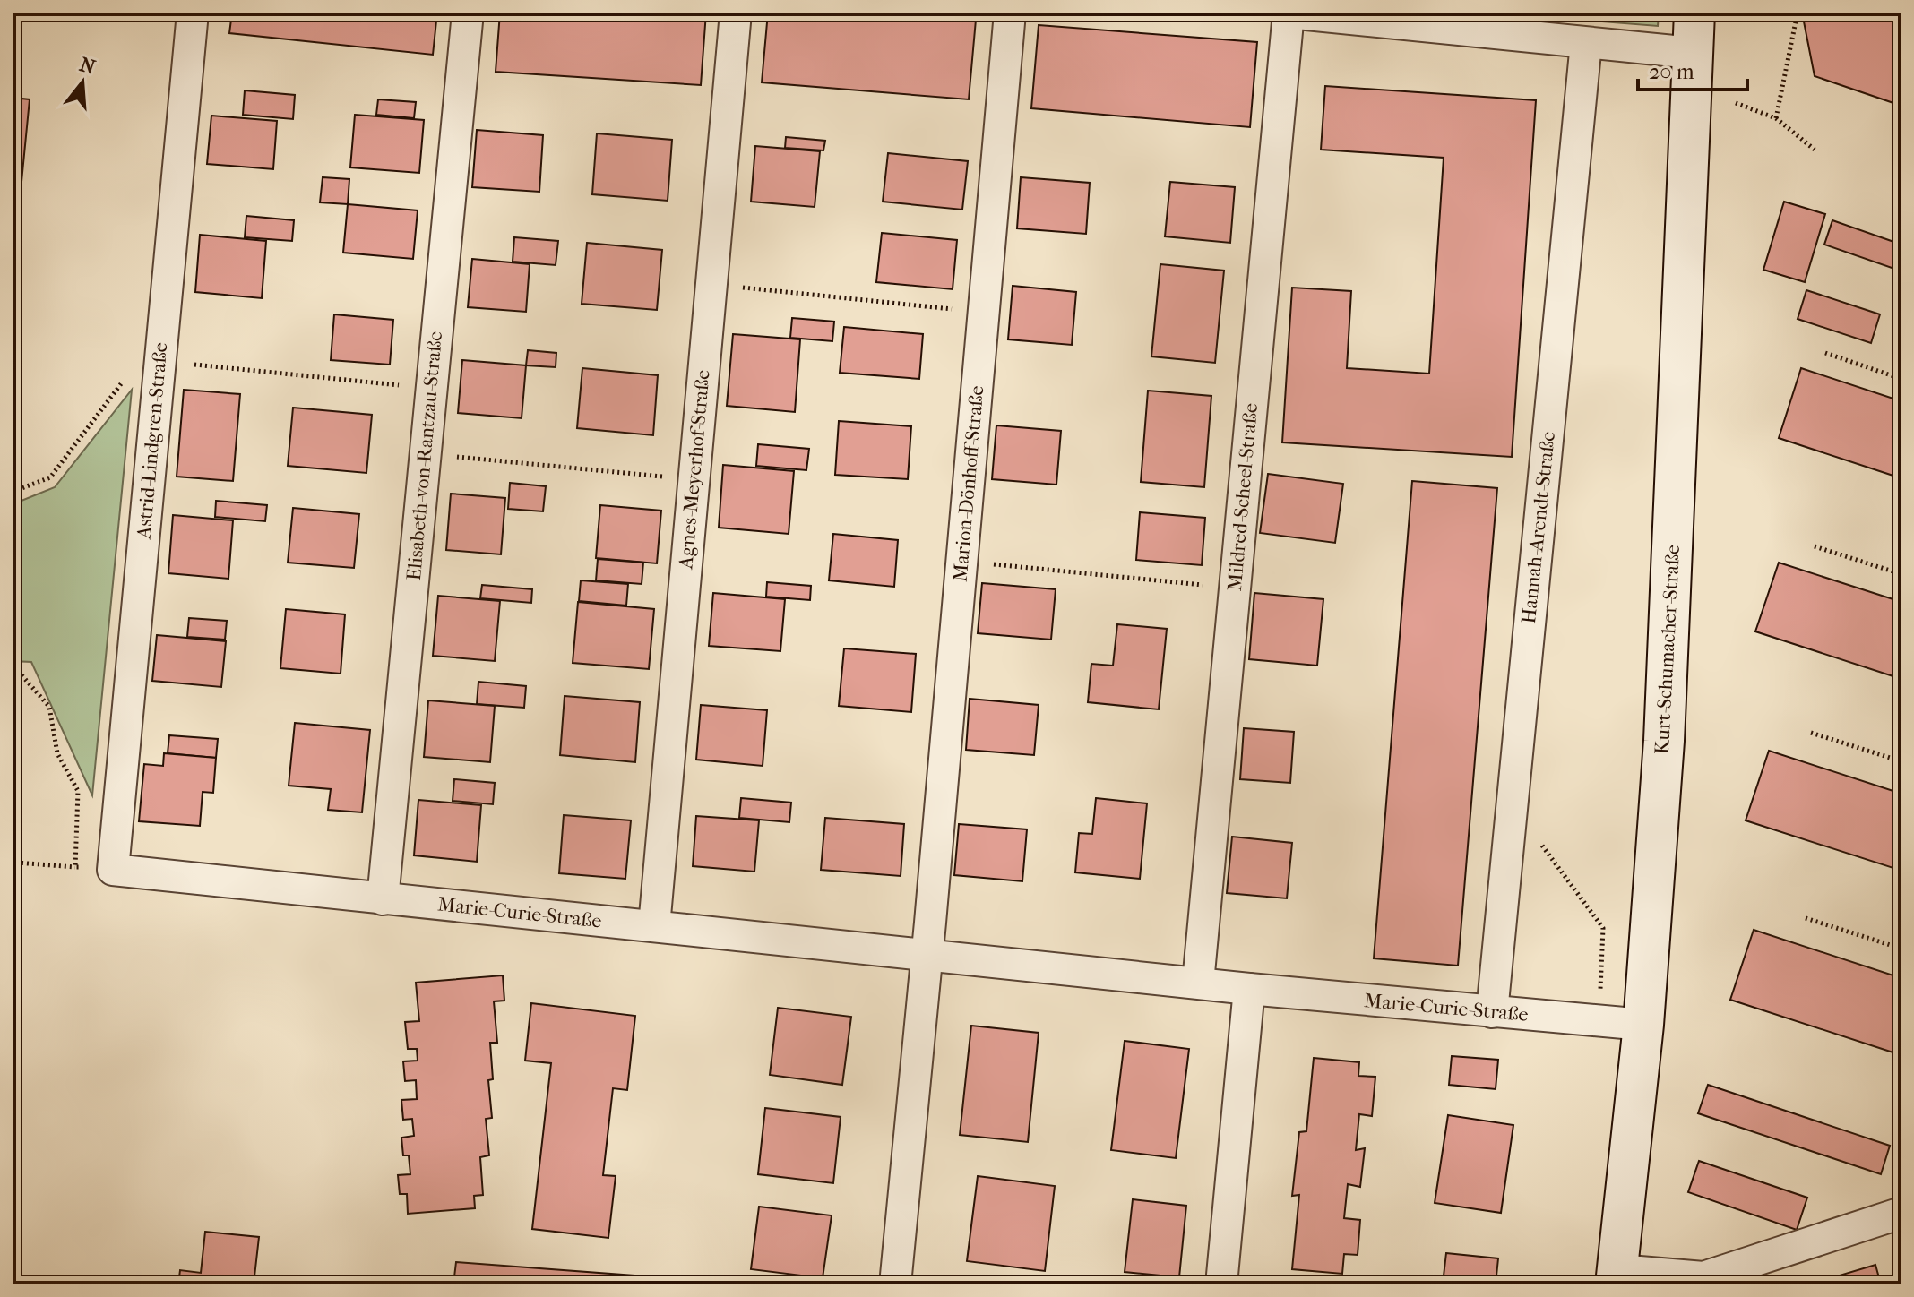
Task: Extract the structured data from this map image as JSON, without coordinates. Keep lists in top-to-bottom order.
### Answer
{
  "streets": {
    "main road": ["Kurt-Schumacher-Straße"],
    "street": [
      "Astrid-Lindgren-Straße",
      "Elisabeth-von-Rantzau-Straße",
      "Agnes-Meyerhof-Straße",
      "Marion-Dönhoff-Straße",
      "Mildred-Scheel-Straße",
      "Hannah-Arendt-Straße",
      "Marie-Curie-Straße"
    ]
  },
  "crossings": [
    ["Astrid-Lindgren-Straße", "Marie-Curie-Straße"],
    ["Elisabeth-von-Rantzau-Straße", "Marie-Curie-Straße"],
    ["Agnes-Meyerhof-Straße", "Marie-Curie-Straße"],
    ["Marion-Dönhoff-Straße", "Marie-Curie-Straße"],
    ["Mildred-Scheel-Straße", "Marie-Curie-Straße"],
    ["Hannah-Arendt-Straße", "Marie-Curie-Straße"],
    ["Kurt-Schumacher-Straße", "Marie-Curie-Straße"]
  ],
  "scale_bar": "20 m",
  "north": "top"
}
